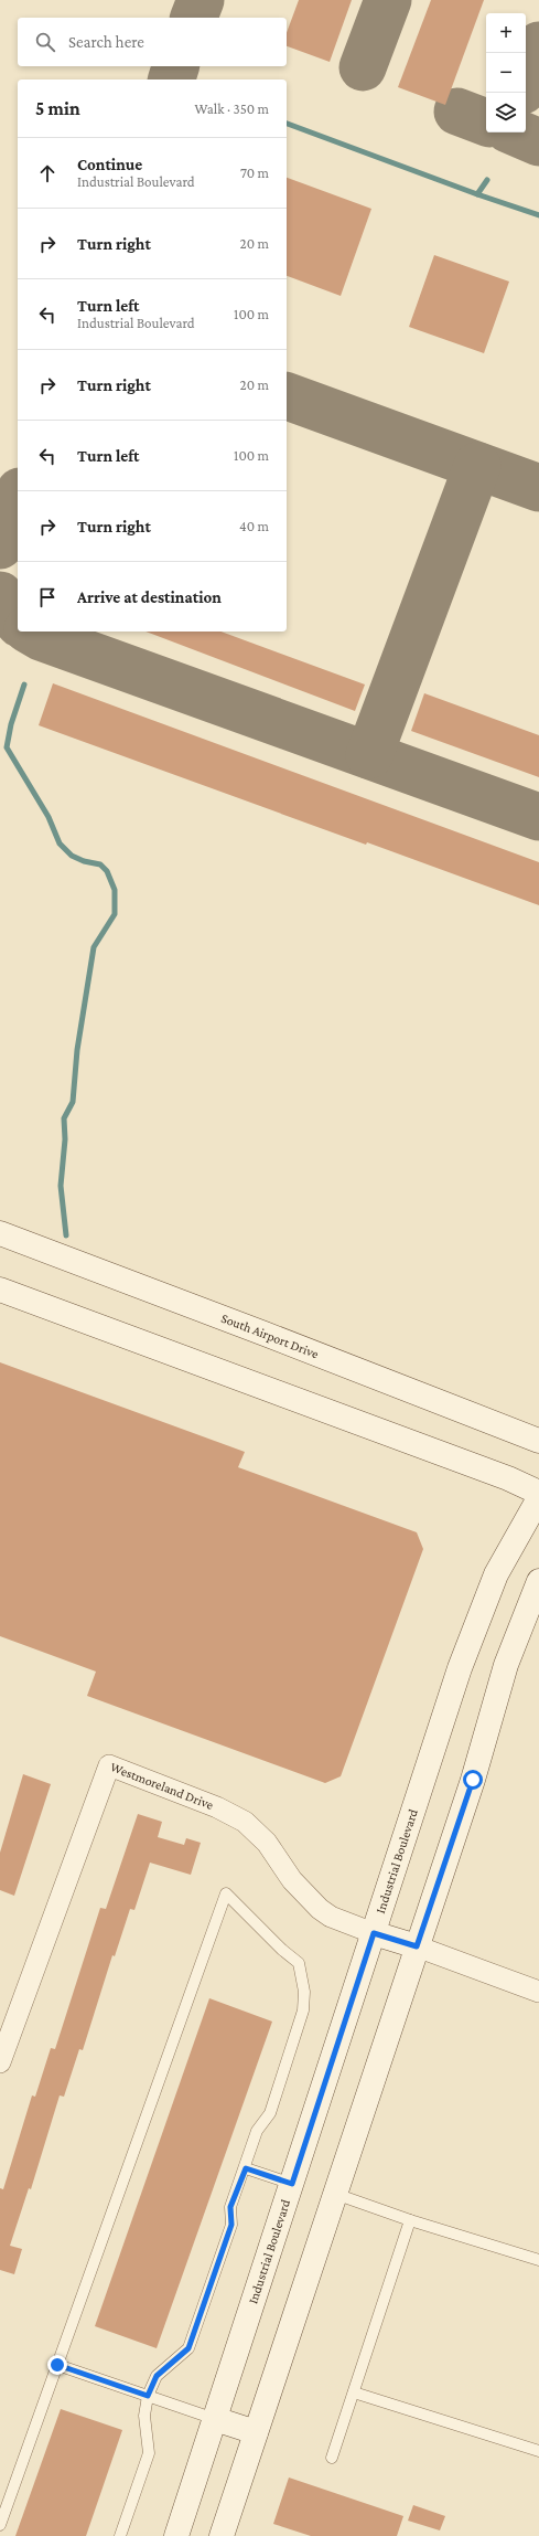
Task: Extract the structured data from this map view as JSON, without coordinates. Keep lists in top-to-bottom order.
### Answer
{
  "streets": {
    "main road": ["South Airport Drive", "Industrial Boulevard"],
    "street": ["Westmoreland Drive"]
  },
  "crossings": [
    ["Westmoreland Drive", "Industrial Boulevard"]
  ],
  "page": {
    "map_buttons": ["+", "−"],
    "search": "Search here",
    "heading": ["5 min", "Walk · 350 m"],
    "list": [
      ["Continue", "Industrial Boulevard", "70 m"],
      ["Turn right", "20 m"],
      ["Turn left", "Industrial Boulevard", "100 m"],
      ["Turn right", "20 m"],
      ["Turn left", "100 m"],
      ["Turn right", "40 m"],
      "Arrive at destination"
    ]
  }
}
